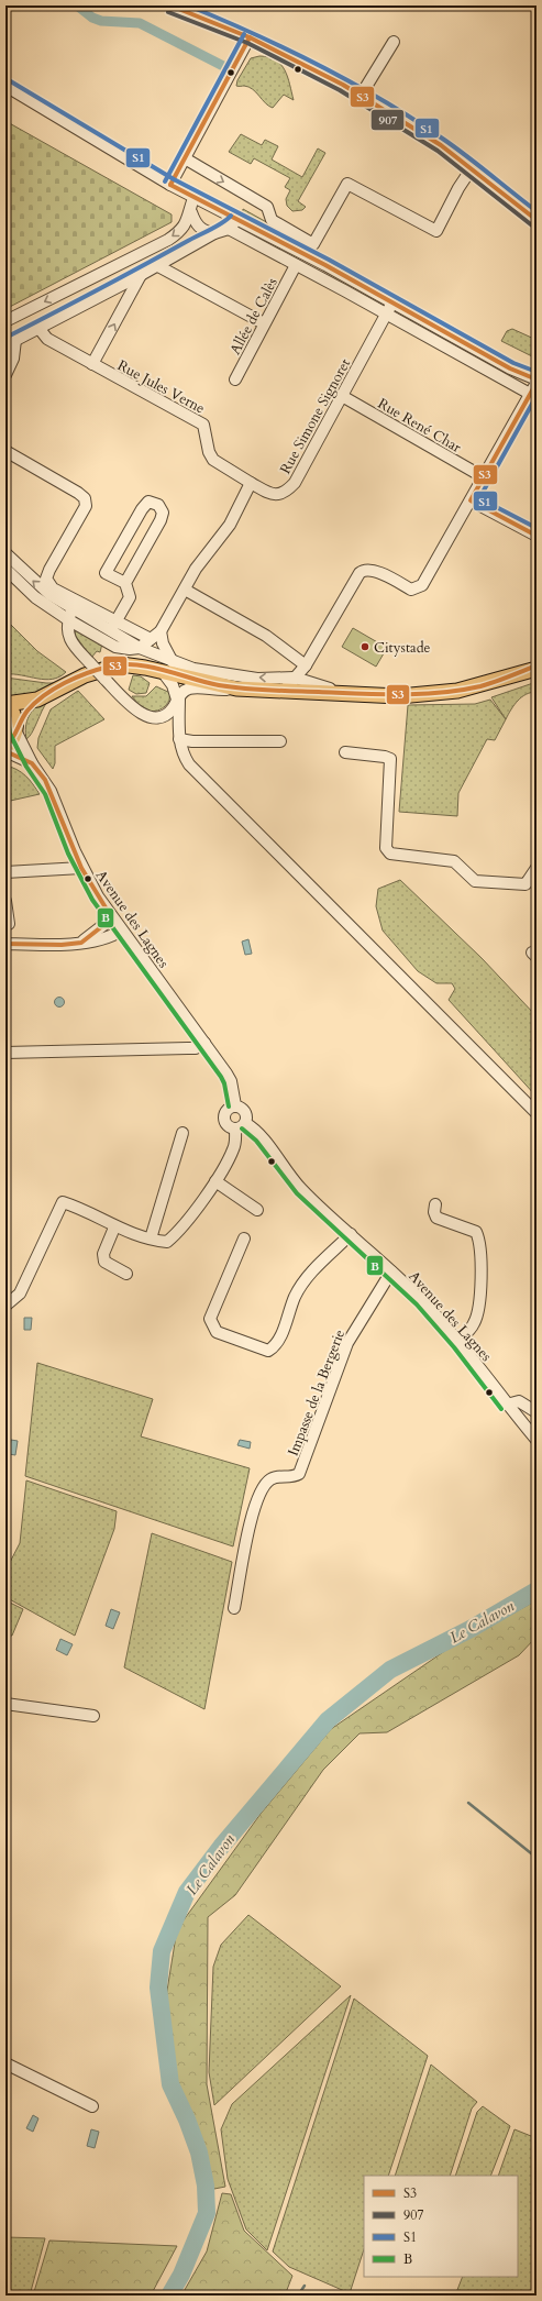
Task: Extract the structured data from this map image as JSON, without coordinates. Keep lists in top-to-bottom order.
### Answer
{
  "streets": {
    "street": [
      "Allée de Calès",
      "Rue Jules Verne",
      "Rue Simone Signoret",
      "Rue René Char",
      "Avenue des Lagnes",
      "Impasse de la Bergerie"
    ]
  },
  "crossings": [
    ["Rue Jules Verne", "Rue Simone Signoret"],
    ["Rue Simone Signoret", "Rue René Char"],
    ["Avenue des Lagnes", "Impasse de la Bergerie"]
  ],
  "water": ["Le Calavon"],
  "places": ["Citystade"],
  "lines": [
    "transit line S3",
    "transit line S1",
    "transit line 907",
    "transit line B"
  ],
  "legend": [
    "S3",
    "907",
    "S1",
    "B"
  ]
}
